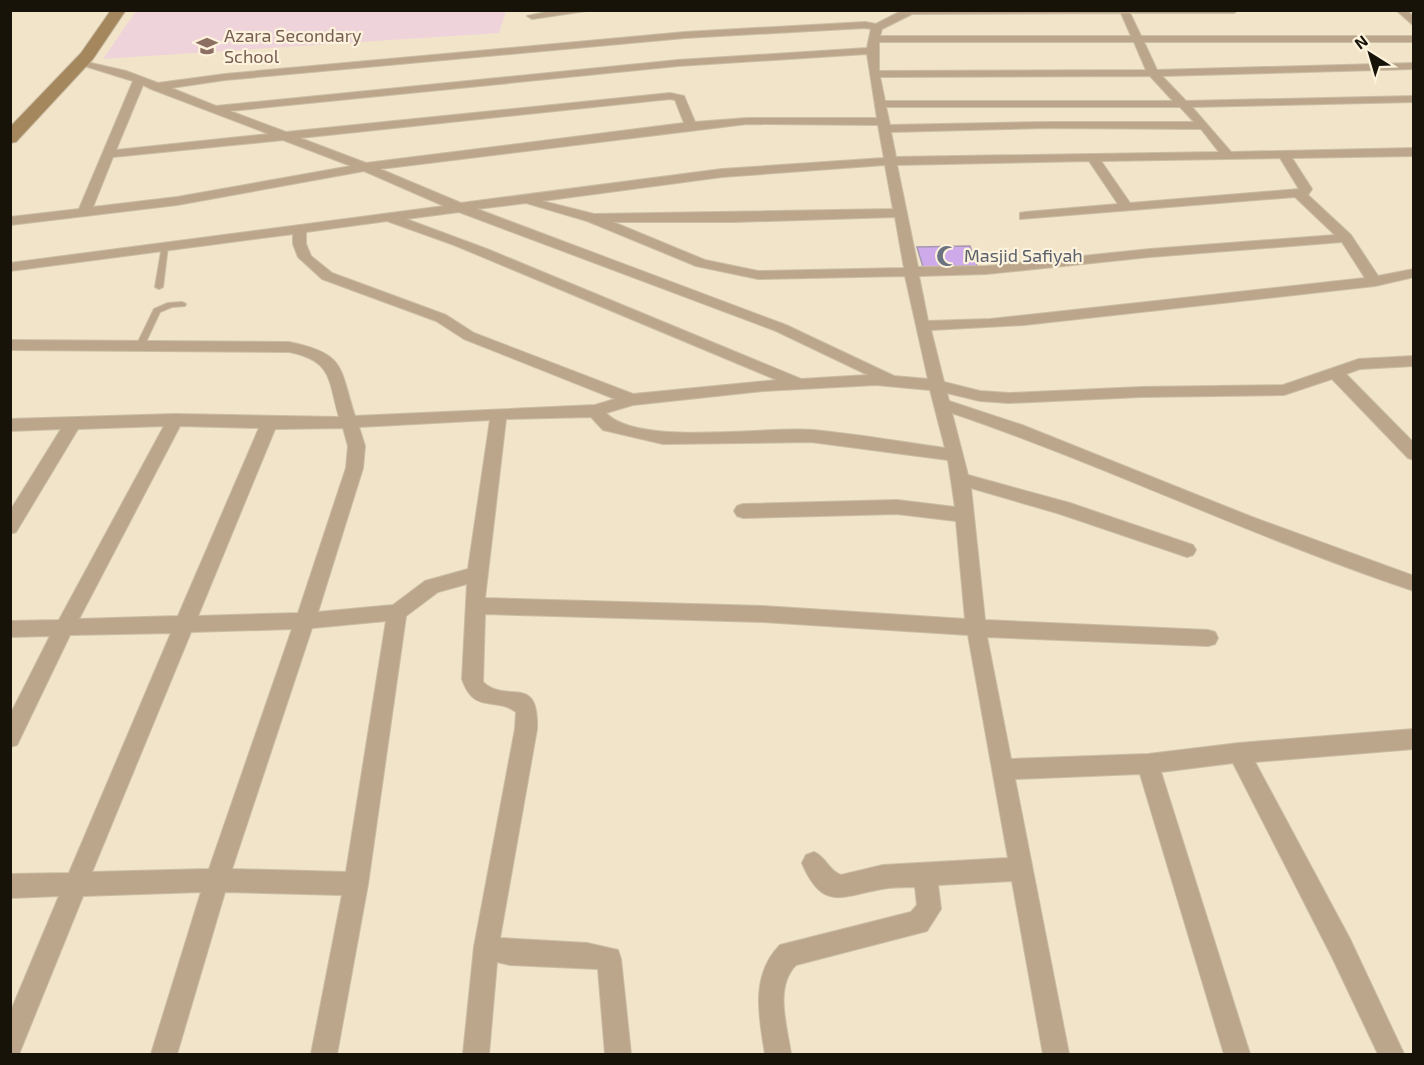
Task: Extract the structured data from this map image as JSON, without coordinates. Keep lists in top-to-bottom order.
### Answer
{
  "places": {
    "school or university": ["Azara Secondary School"],
    "mosque": ["Masjid Safiyah"]
  },
  "north": "top left"
}
